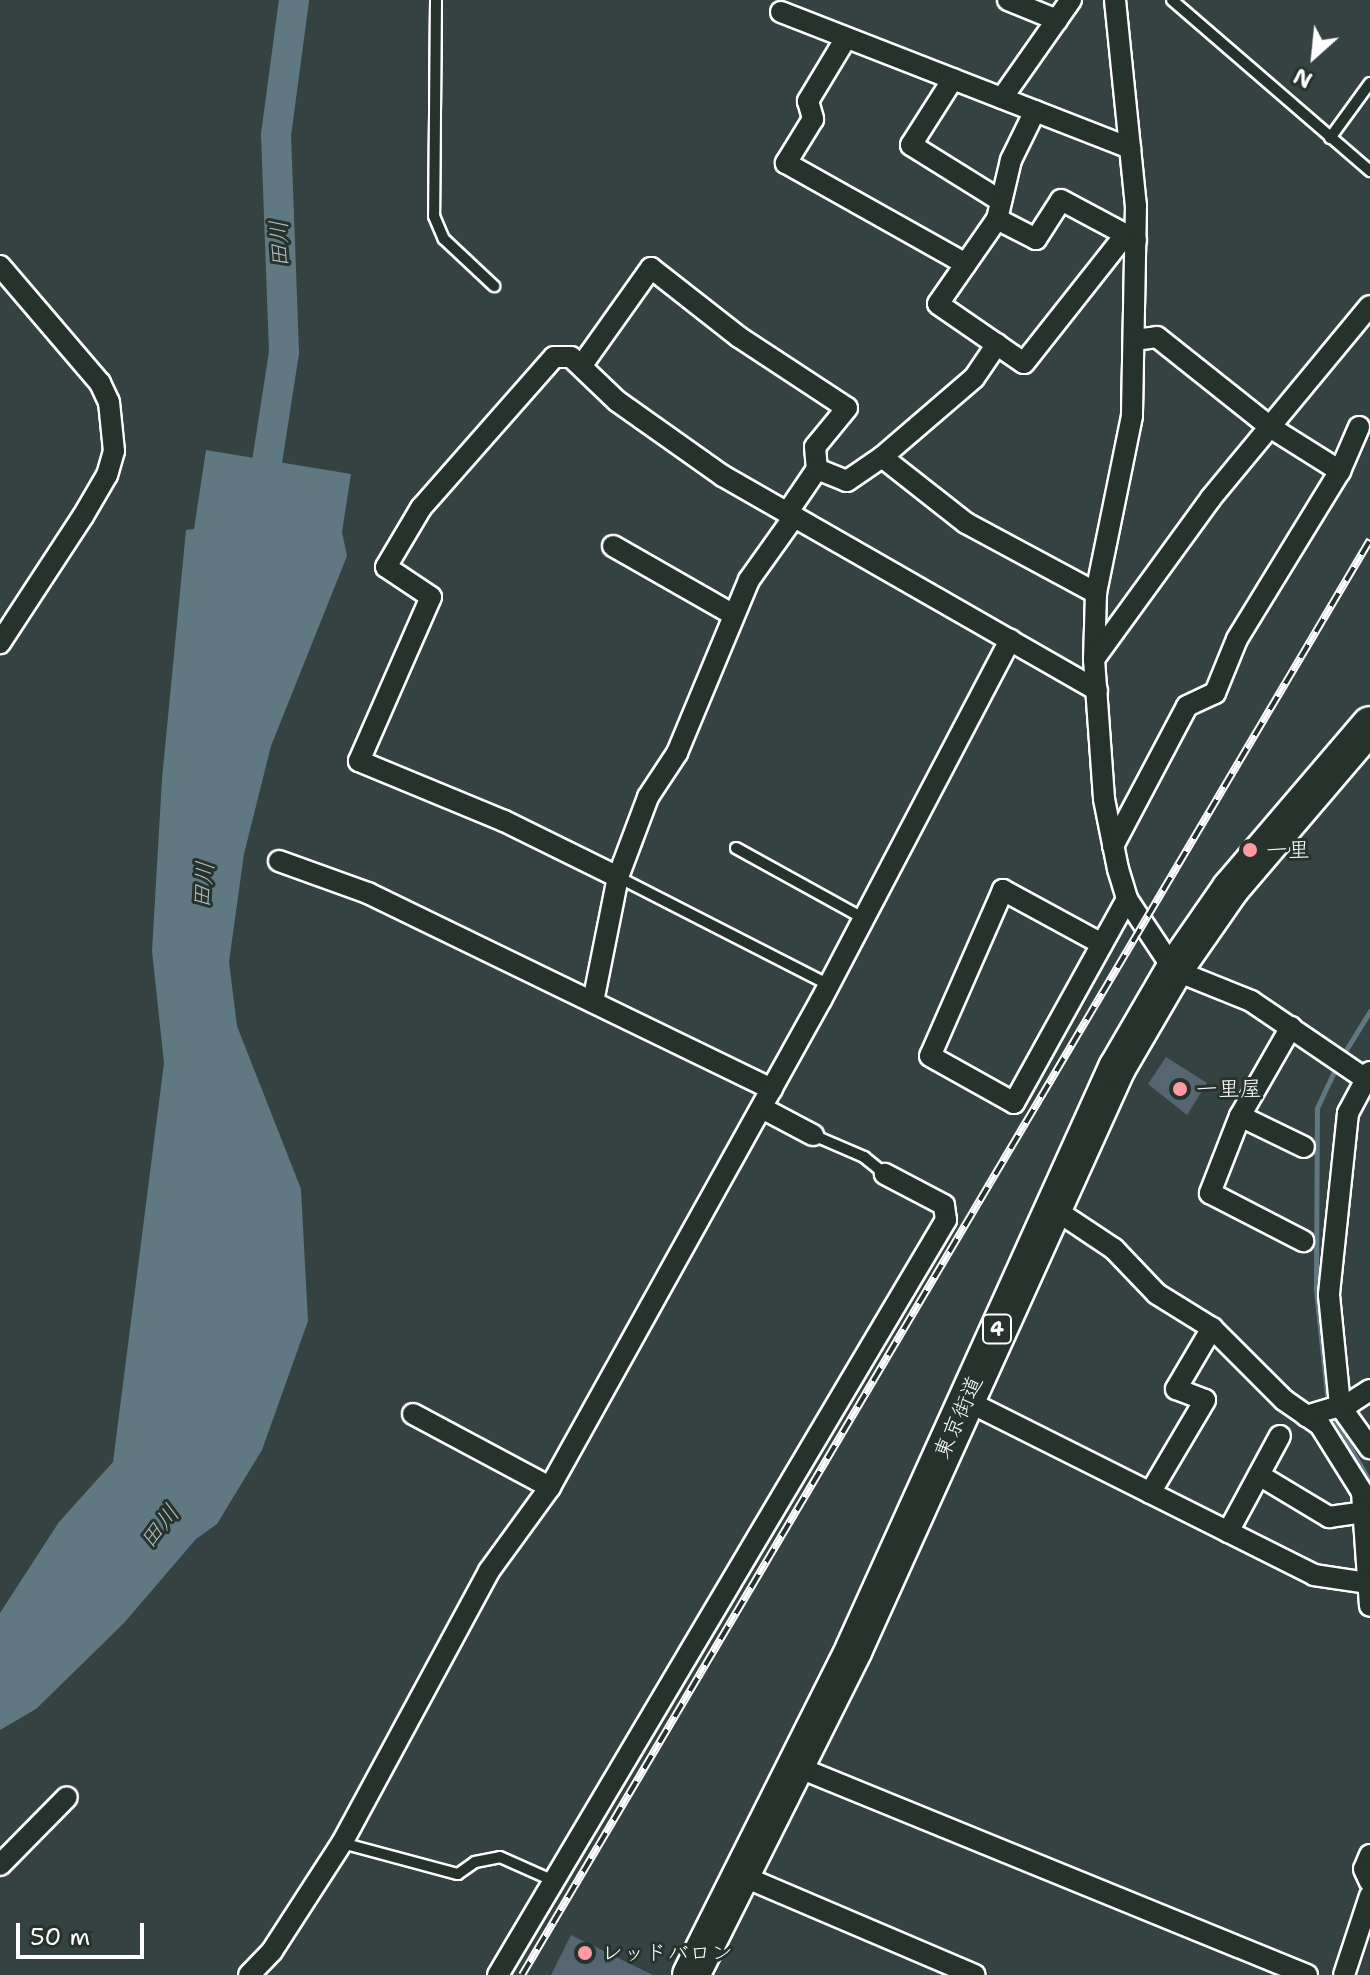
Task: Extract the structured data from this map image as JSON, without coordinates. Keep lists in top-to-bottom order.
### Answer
{
  "streets": {
    "highway": ["4", "東京街道"]
  },
  "water": ["田川"],
  "places": ["一里", "一里屋", "レッドバロン"],
  "scale_bar": "50 m",
  "north": "bottom left"
}
